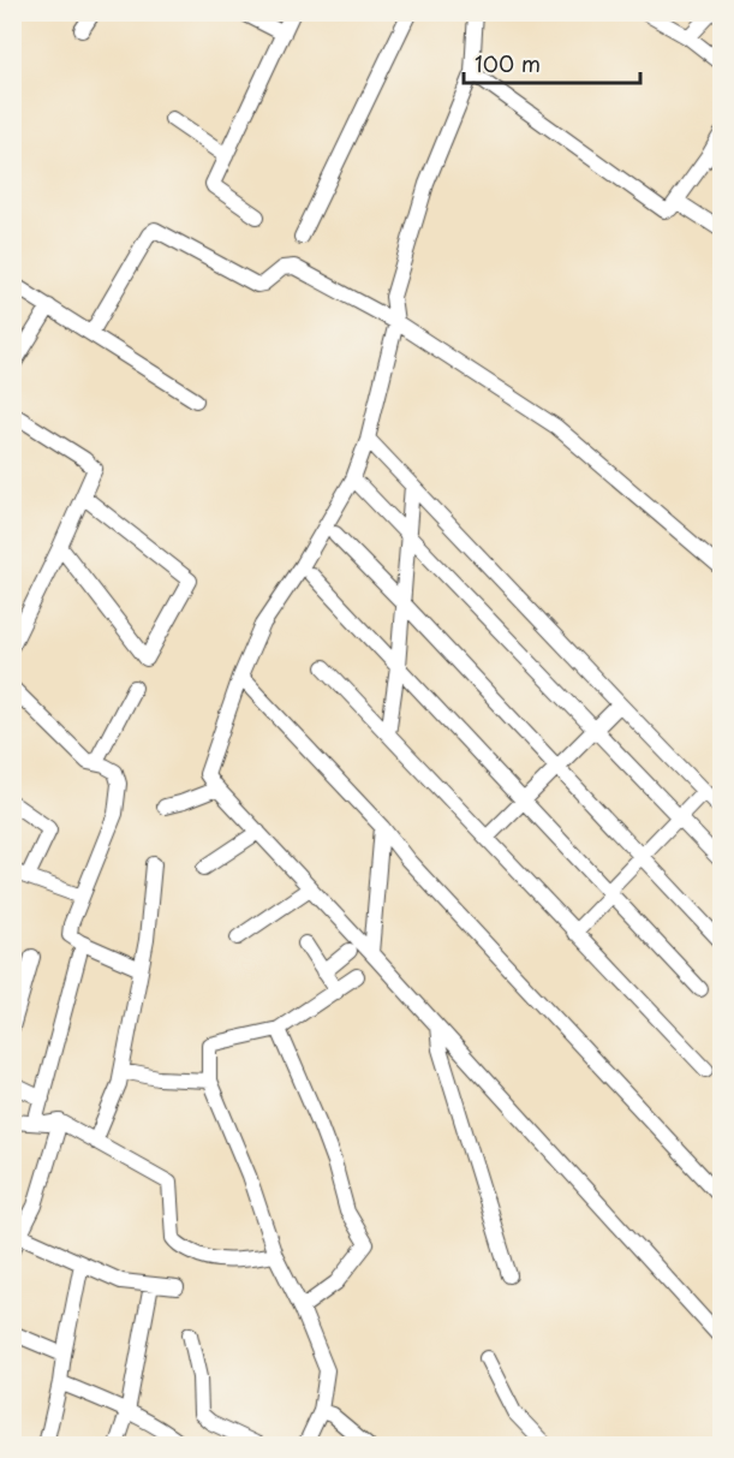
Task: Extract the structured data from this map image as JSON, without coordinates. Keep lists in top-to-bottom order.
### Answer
{
  "scale_bar": "100 m"
}
